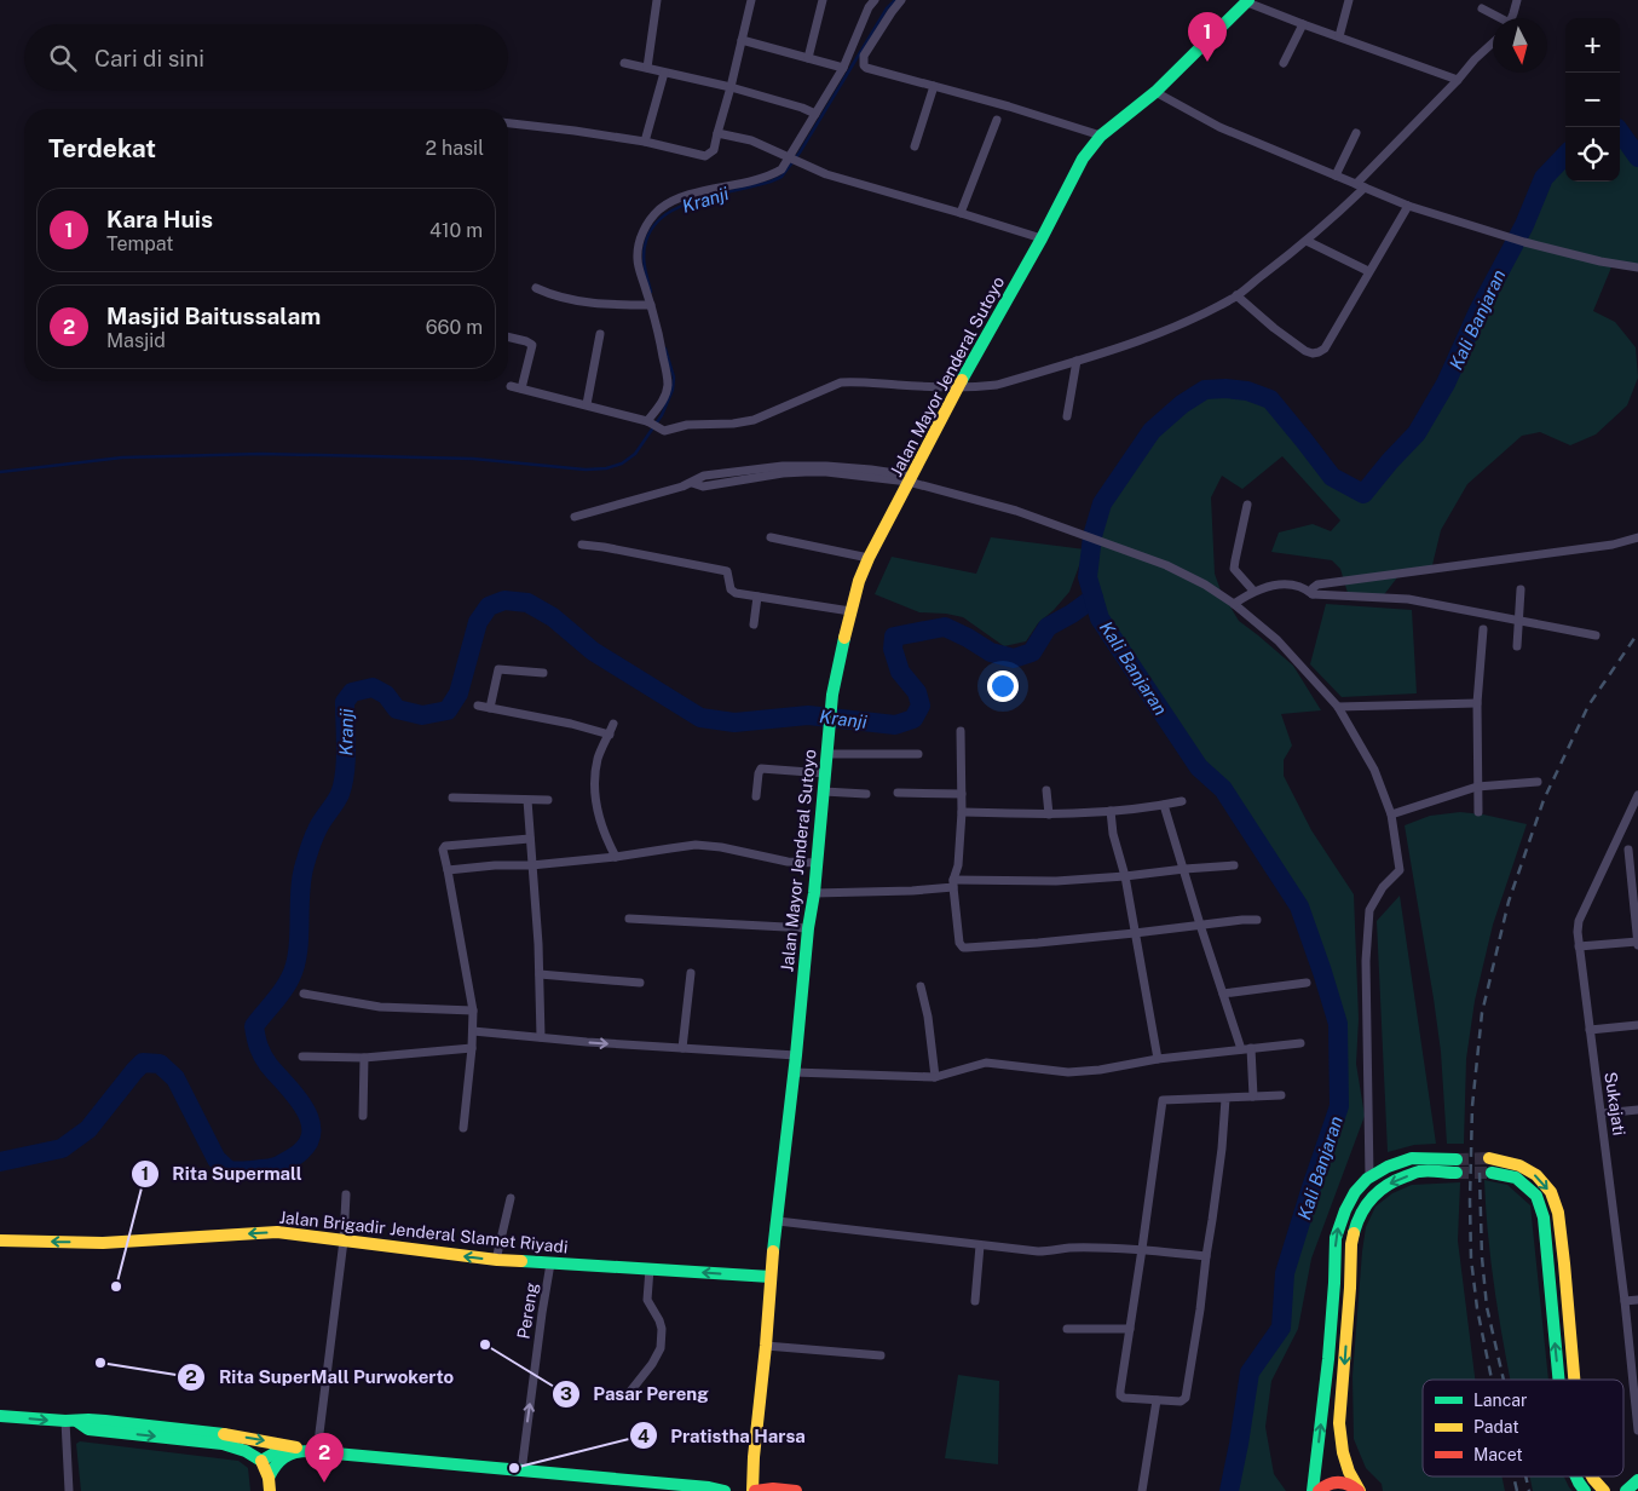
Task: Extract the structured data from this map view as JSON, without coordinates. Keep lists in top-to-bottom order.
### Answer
{
  "streets": {
    "main road": ["Jalan Mayor Jenderal Sutoyo", "Jalan Brigadir Jenderal Slamet Riyadi"],
    "street": ["Sukajati", "Pereng"]
  },
  "crossings": [
    ["Jalan Mayor Jenderal Sutoyo", "Jalan Brigadir Jenderal Slamet Riyadi"],
    ["Jalan Brigadir Jenderal Slamet Riyadi", "Pereng"]
  ],
  "one_way": ["Jalan Brigadir Jenderal Slamet Riyadi", "Pereng"],
  "water": ["Kranji", "Kali Banjaran"],
  "places": [
    "Rita Supermall",
    "Pasar Pereng",
    "Rita SuperMall Purwokerto",
    "Pratistha Harsa"
  ],
  "legend": ["Lancar", "Padat", "Macet"],
  "north": "bottom",
  "page": {
    "pins": ["1", "2"],
    "map_buttons": ["+", "−"],
    "search": "Cari di sini",
    "heading": ["Terdekat", "2 hasil"],
    "list": [
      {
        "mark": "1",
        "name": "Kara Huis",
        "note": "Tempat",
        "value": "410 m"
      },
      {
        "mark": "2",
        "name": "Masjid Baitussalam",
        "note": "Masjid",
        "value": "660 m"
      }
    ]
  }
}
